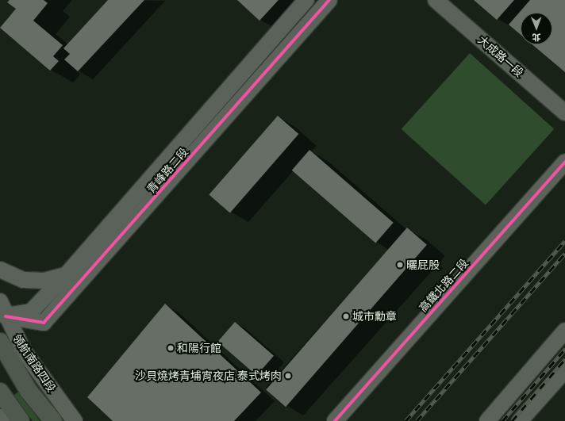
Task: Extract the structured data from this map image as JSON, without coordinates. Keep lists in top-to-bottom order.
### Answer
{
  "streets": {
    "main road": ["領航南路四段"],
    "street": ["大成路一段", "青峰路二段", "高鐵北路二段"]
  },
  "crossings": [
    ["青峰路二段", "領航南路四段"]
  ],
  "places": [
    "曬屁股",
    "城市勳章",
    "和陽行館",
    "沙貝燒烤青埔宵夜店 泰式烤肉"
  ],
  "north": "bottom"
}
